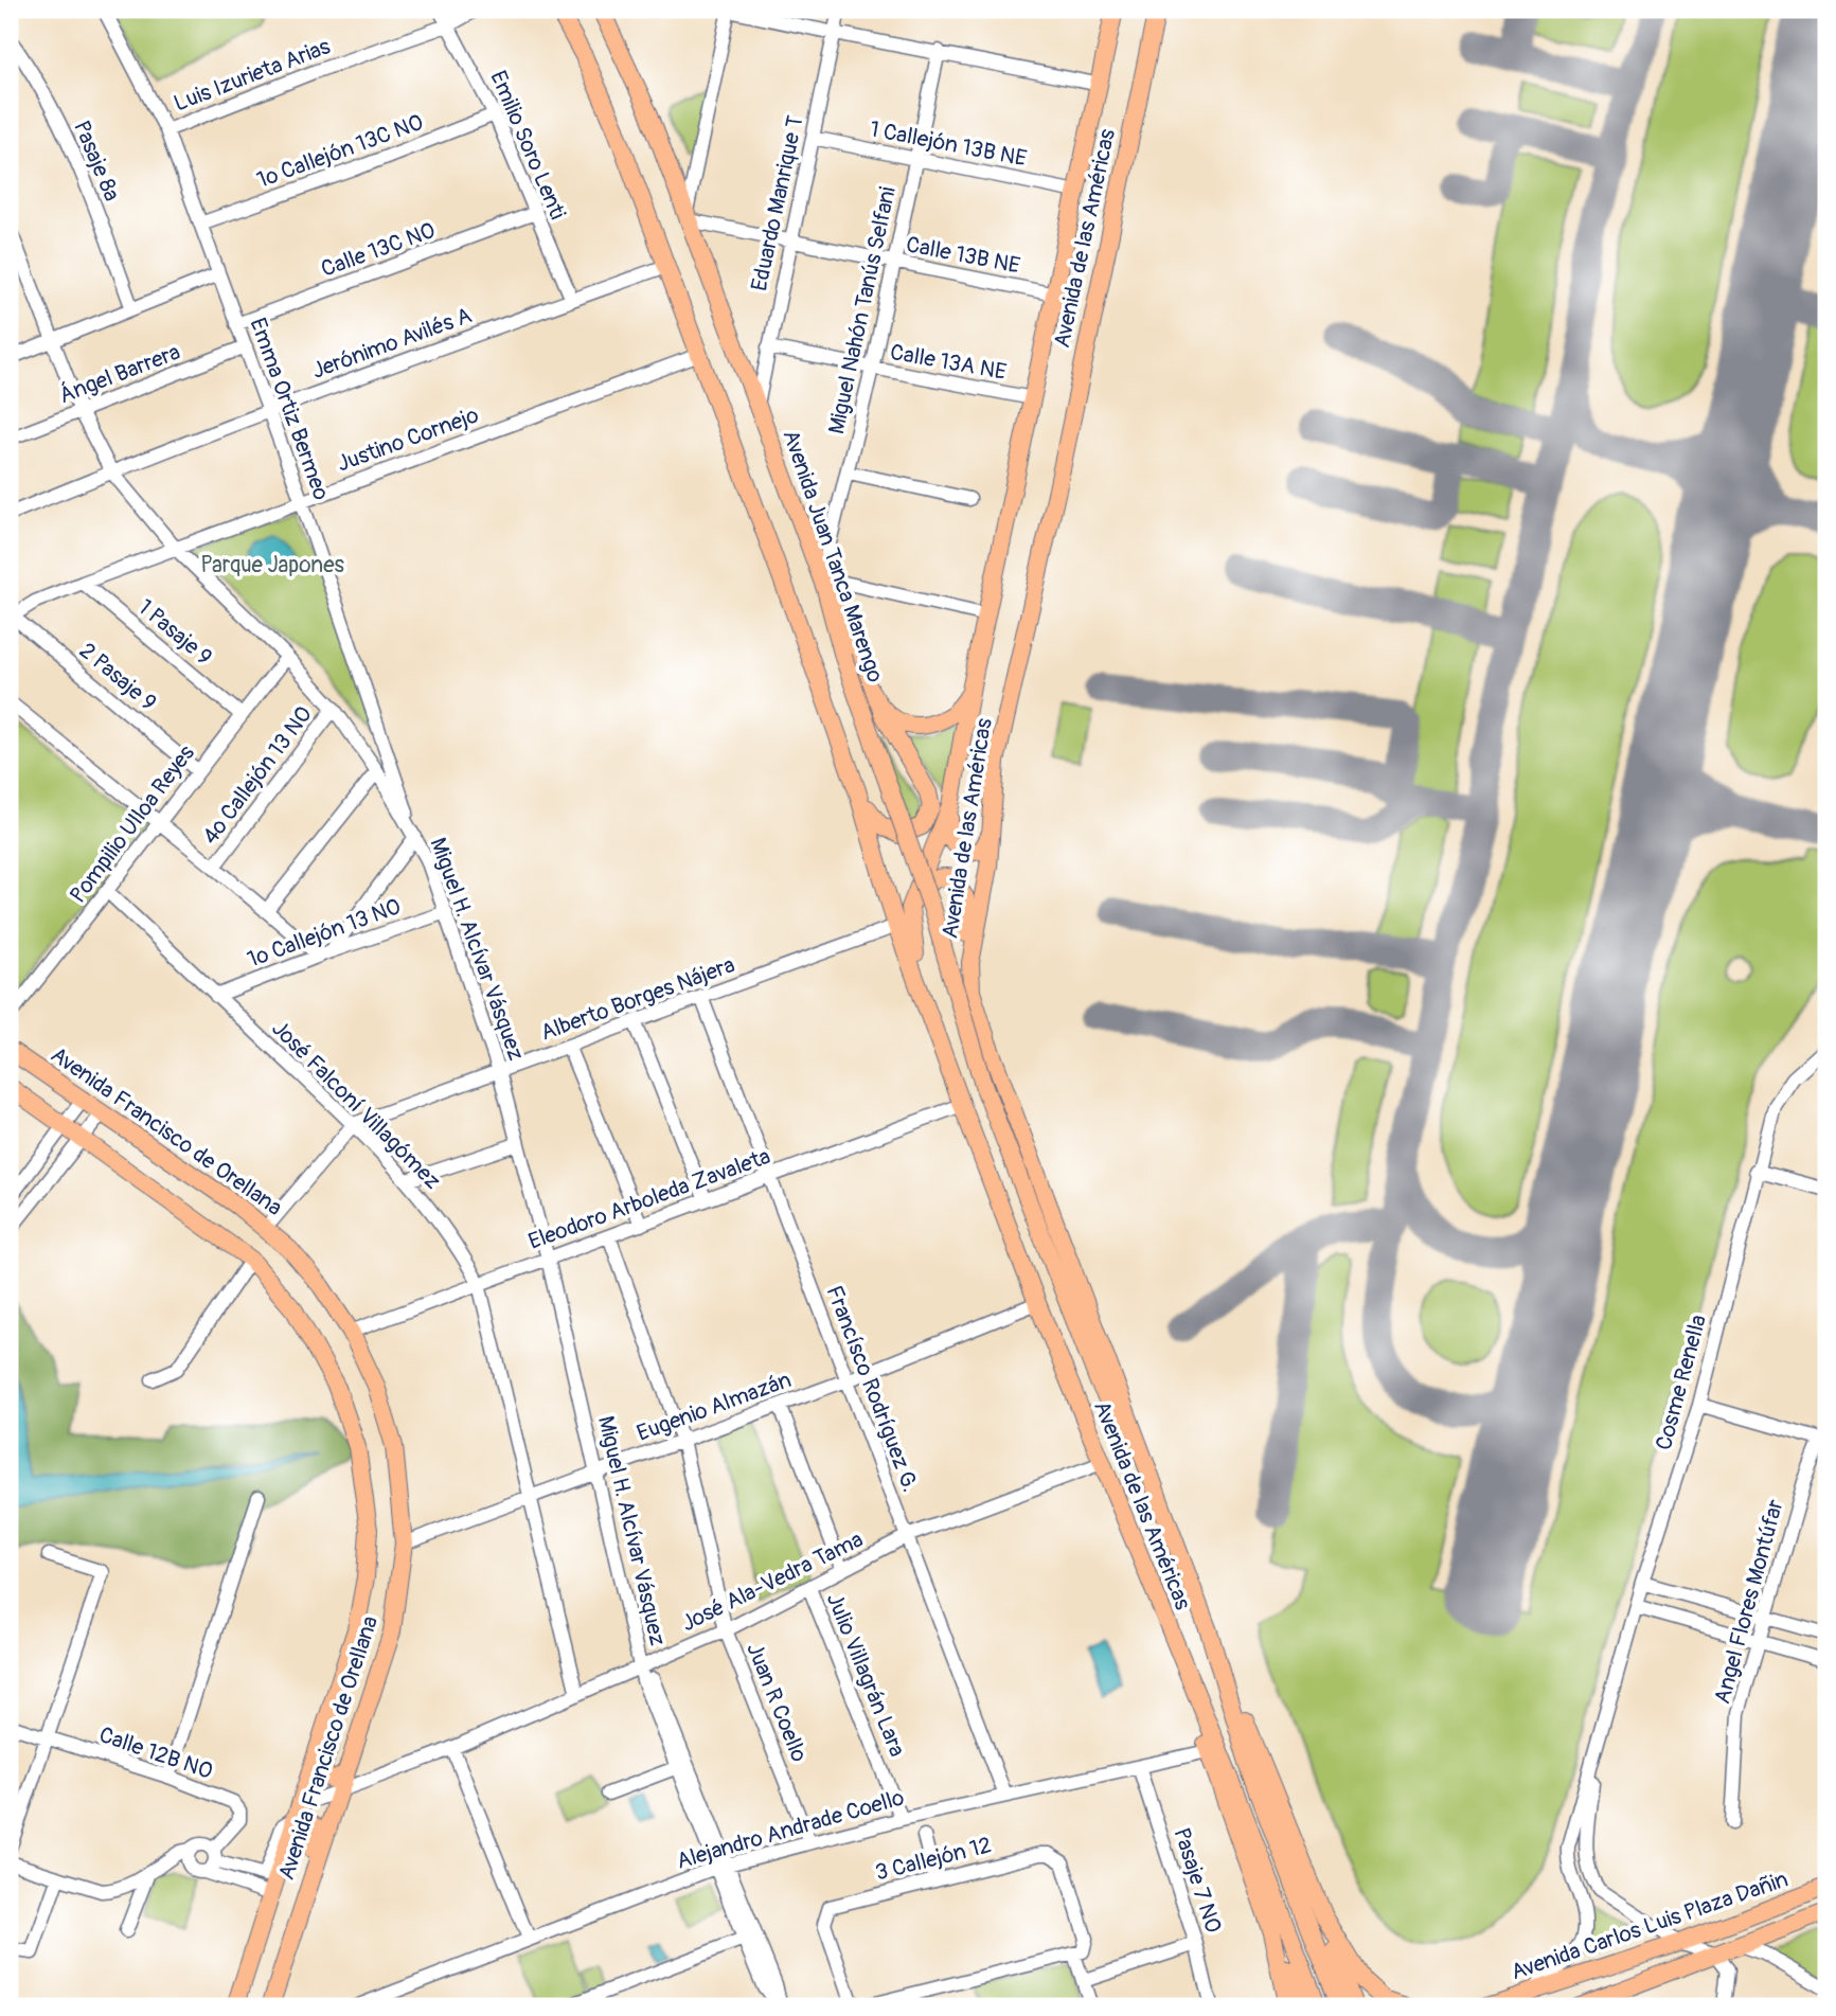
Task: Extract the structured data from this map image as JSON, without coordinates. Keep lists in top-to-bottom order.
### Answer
{
  "streets": {
    "main road": [
      "Avenida de las Américas",
      "Avenida Juan Tanca Marengo",
      "Avenida Francisco de Orellana",
      "Avenida Carlos Luis Plaza Dañin"
    ],
    "street": [
      "Luis Izurieta Arias",
      "1 Callejón 13B NE",
      "Emilio Soro Lenti",
      "1º Callejón 13C NO",
      "Pasaje 8a",
      "Eduardo Manrique T",
      "Calle 13C NO",
      "Calle 13B NE",
      "Miguel Nahón Tanús Selfani",
      "Jerónimo Avilés A",
      "Calle 13A NE",
      "Ángel Barrera",
      "Emma Ortiz Bermeo",
      "Justino Cornejo",
      "1 Pasaje 9",
      "2 Pasaje 9",
      "4º Callejón 13 NO",
      "Pompilio Ulloa Reyes",
      "1º Callejón 13 NO",
      "Miguel H. Alcívar Vásquez",
      "Alberto Borges Nájera",
      "José Falconí Villagómez",
      "Eleodoro Arboleda Zavaleta",
      "Cosme Renella",
      "Francísco Rodríguez G.",
      "Eugenio Almazán",
      "José Ala-Vedra Tama",
      "Angel Flores Montúfar",
      "Julio Villagrán Lara",
      "Juan R Coello",
      "Calle 12B NO",
      "Alejandro Andrade Coello",
      "3 Callejón 12",
      "Pasaje 7 NO"
    ]
  },
  "crossings": [
    ["Luis Izurieta Arias", "Emilio Soro Lenti"],
    ["Luis Izurieta Arias", "Emma Ortiz Bermeo"],
    ["1 Callejón 13B NE", "Eduardo Manrique T"],
    ["1 Callejón 13B NE", "Avenida de las Américas"],
    ["1 Callejón 13B NE", "Miguel Nahón Tanús Selfani"],
    ["Emilio Soro Lenti", "1º Callejón 13C NO"],
    ["Emilio Soro Lenti", "Calle 13C NO"],
    ["Emilio Soro Lenti", "Jerónimo Avilés A"],
    ["1º Callejón 13C NO", "Emma Ortiz Bermeo"],
    ["Eduardo Manrique T", "Calle 13B NE"],
    ["Eduardo Manrique T", "Calle 13A NE"],
    ["Eduardo Manrique T", "Avenida Juan Tanca Marengo"],
    ["Avenida de las Américas", "Calle 13B NE"],
    ["Avenida de las Américas", "Calle 13A NE"],
    ["Avenida de las Américas", "Avenida Juan Tanca Marengo"],
    ["Avenida de las Américas", "Alberto Borges Nájera"],
    ["Avenida de las Américas", "Eleodoro Arboleda Zavaleta"],
    ["Avenida de las Américas", "Eugenio Almazán"],
    ["Avenida de las Américas", "José Ala-Vedra Tama"],
    ["Calle 13C NO", "Emma Ortiz Bermeo"],
    ["Calle 13B NE", "Miguel Nahón Tanús Selfani"],
    ["Calle 13B NE", "Avenida Juan Tanca Marengo"],
    ["Miguel Nahón Tanús Selfani", "Calle 13A NE"],
    ["Miguel Nahón Tanús Selfani", "Avenida Juan Tanca Marengo"],
    ["Jerónimo Avilés A", "Emma Ortiz Bermeo"],
    ["Jerónimo Avilés A", "Miguel H. Alcívar Vásquez"],
    ["Ángel Barrera", "Emma Ortiz Bermeo"],
    ["Ángel Barrera", "Miguel H. Alcívar Vásquez"],
    ["Emma Ortiz Bermeo", "Justino Cornejo"],
    ["Emma Ortiz Bermeo", "Miguel H. Alcívar Vásquez"],
    ["Justino Cornejo", "1 Pasaje 9"],
    ["Justino Cornejo", "2 Pasaje 9"],
    ["Justino Cornejo", "Miguel H. Alcívar Vásquez"],
    ["1 Pasaje 9", "Pompilio Ulloa Reyes"],
    ["2 Pasaje 9", "Pompilio Ulloa Reyes"],
    ["4º Callejón 13 NO", "Miguel H. Alcívar Vásquez"],
    ["Pompilio Ulloa Reyes", "Miguel H. Alcívar Vásquez"],
    ["Pompilio Ulloa Reyes", "José Falconí Villagómez"],
    ["1º Callejón 13 NO", "Miguel H. Alcívar Vásquez"],
    ["1º Callejón 13 NO", "José Falconí Villagómez"],
    ["Miguel H. Alcívar Vásquez", "Alberto Borges Nájera"],
    ["Miguel H. Alcívar Vásquez", "Eleodoro Arboleda Zavaleta"],
    ["Miguel H. Alcívar Vásquez", "Eugenio Almazán"],
    ["Miguel H. Alcívar Vásquez", "José Ala-Vedra Tama"],
    ["Miguel H. Alcívar Vásquez", "Alejandro Andrade Coello"],
    ["Alberto Borges Nájera", "José Falconí Villagómez"],
    ["Alberto Borges Nájera", "Avenida Francisco de Orellana"],
    ["Alberto Borges Nájera", "Francísco Rodríguez G."],
    ["José Falconí Villagómez", "Eleodoro Arboleda Zavaleta"],
    ["José Falconí Villagómez", "Eugenio Almazán"],
    ["José Falconí Villagómez", "José Ala-Vedra Tama"],
    ["Avenida Francisco de Orellana", "Eleodoro Arboleda Zavaleta"],
    ["Avenida Francisco de Orellana", "Eugenio Almazán"],
    ["Avenida Francisco de Orellana", "José Ala-Vedra Tama"],
    ["Eleodoro Arboleda Zavaleta", "Francísco Rodríguez G."],
    ["Eleodoro Arboleda Zavaleta", "Juan R Coello"],
    ["Cosme Renella", "Avenida Carlos Luis Plaza Dañin"],
    ["Francísco Rodríguez G.", "Eugenio Almazán"],
    ["Francísco Rodríguez G.", "José Ala-Vedra Tama"],
    ["Francísco Rodríguez G.", "Alejandro Andrade Coello"],
    ["Eugenio Almazán", "Julio Villagrán Lara"],
    ["Eugenio Almazán", "Juan R Coello"],
    ["José Ala-Vedra Tama", "Julio Villagrán Lara"],
    ["José Ala-Vedra Tama", "Juan R Coello"],
    ["Julio Villagrán Lara", "Alejandro Andrade Coello"],
    ["Juan R Coello", "Alejandro Andrade Coello"],
    ["Alejandro Andrade Coello", "Pasaje 7 NO"]
  ],
  "parks": ["Parque Japones"]
}
